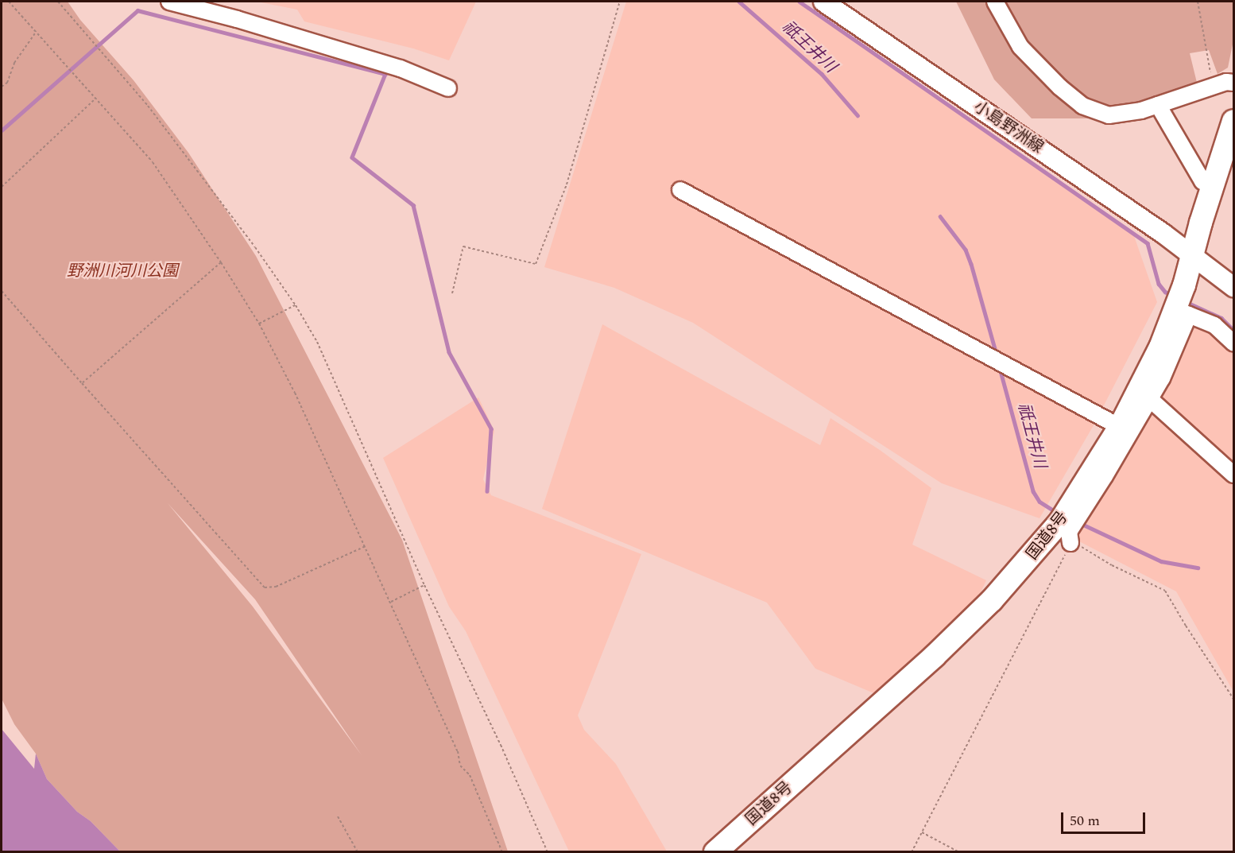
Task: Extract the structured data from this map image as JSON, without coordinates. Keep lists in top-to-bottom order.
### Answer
{
  "streets": {
    "highway": ["国道8号"],
    "main road": ["小島野洲線"]
  },
  "crossings": [
    ["小島野洲線", "国道8号"]
  ],
  "water": ["祇王井川"],
  "parks": ["野洲川河川公園"],
  "scale_bar": "50 m"
}
